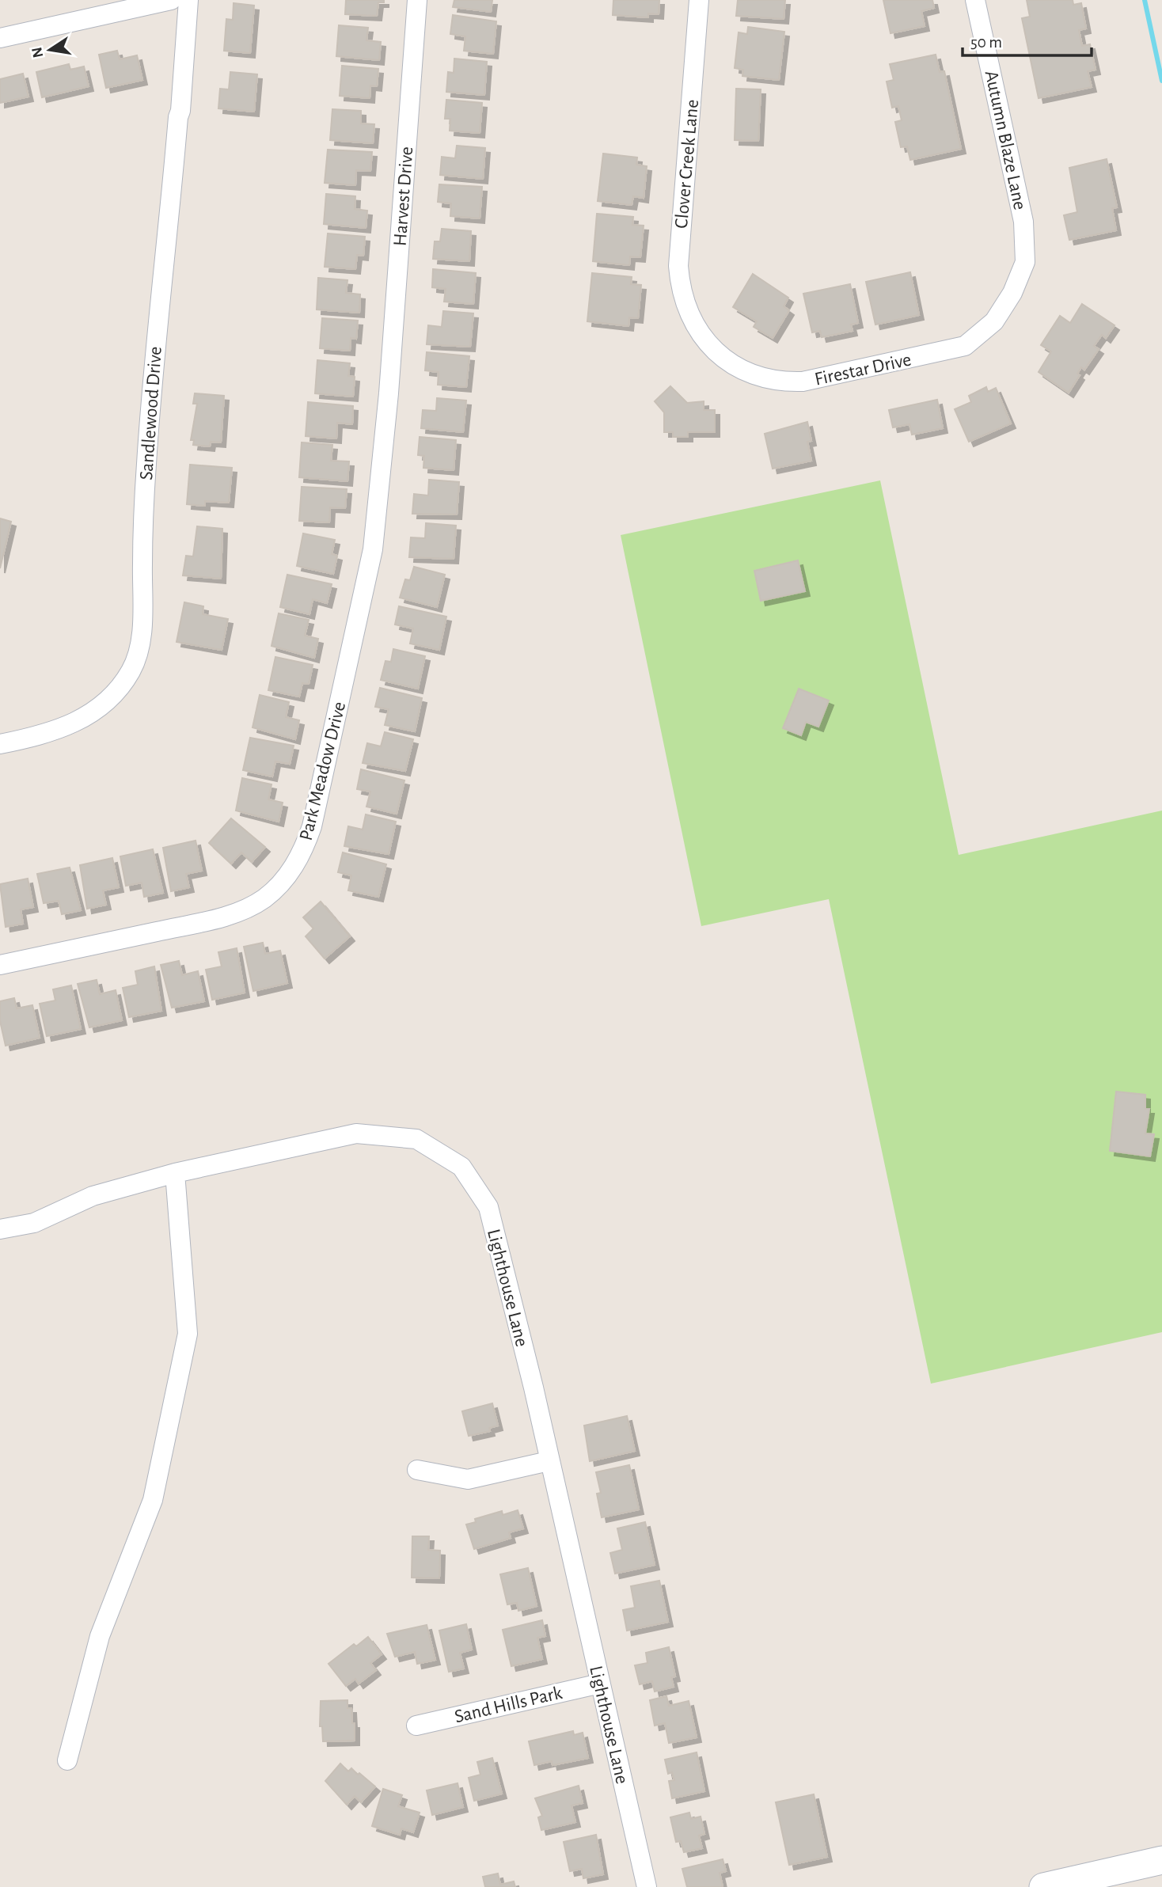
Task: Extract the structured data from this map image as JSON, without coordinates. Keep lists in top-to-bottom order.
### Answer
{
  "streets": {
    "street": [
      "Autumn Blaze Lane",
      "Clover Creek Lane",
      "Harvest Drive",
      "Firestar Drive",
      "Sandlewood Drive",
      "Park Meadow Drive",
      "Lighthouse Lane",
      "Sand Hills Park"
    ]
  },
  "crossings": [
    ["Autumn Blaze Lane", "Firestar Drive"],
    ["Clover Creek Lane", "Firestar Drive"],
    ["Harvest Drive", "Park Meadow Drive"],
    ["Lighthouse Lane", "Sand Hills Park"]
  ],
  "scale_bar": "50 m",
  "north": "left"
}
